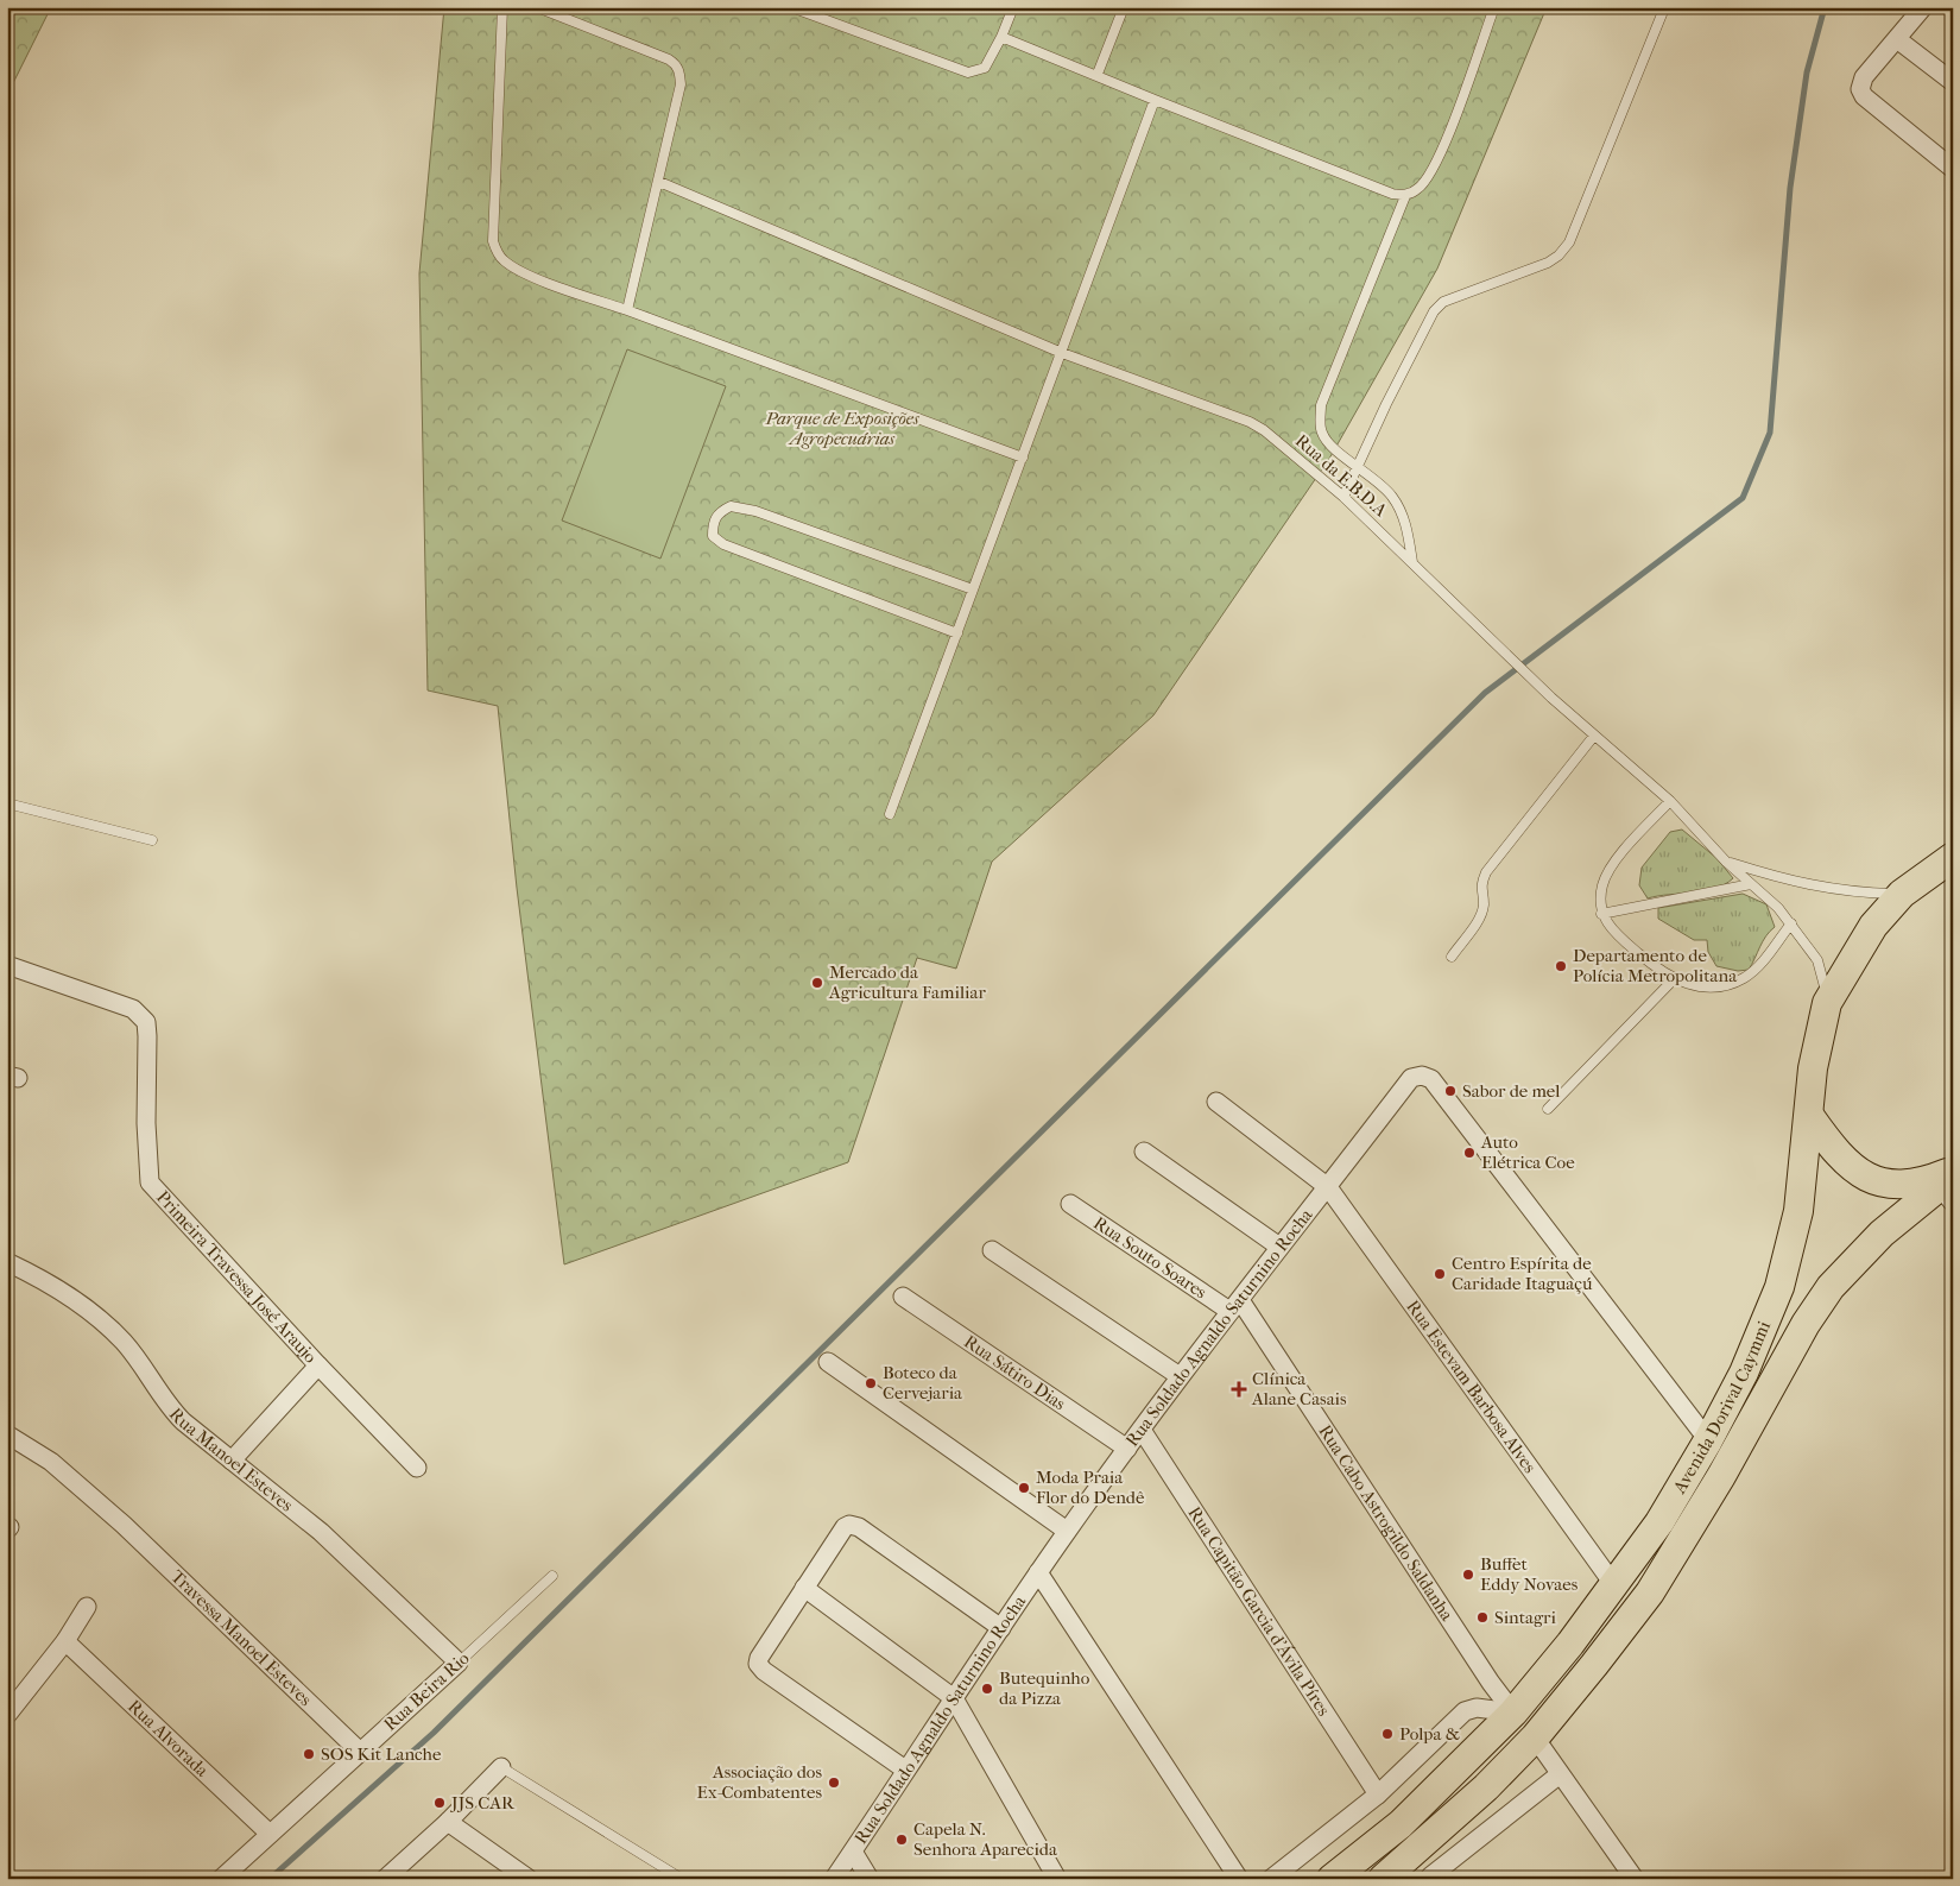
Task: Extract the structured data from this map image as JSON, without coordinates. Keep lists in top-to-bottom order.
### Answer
{
  "streets": {
    "main road": ["Avenida Dorival Caymmi"],
    "street": [
      "Rua Souto Soares",
      "Primeira Travessa José Araujo",
      "Rua Soldado Agnaldo Saturnino Rocha",
      "Rua Sátiro Dias",
      "Rua Estevam Barbosa Alves",
      "Rua Manoel Esteves",
      "Rua Cabo Astrogildo Saldanha",
      "Rua Capitão Garcia d'Ávila Píres",
      "Travessa Manoel Esteves",
      "Rua Beira Rio",
      "Rua Alvorada"
    ],
    "lane": ["Rua da E.B.D.A"]
  },
  "crossings": [
    ["Rua da E.B.D.A", "Avenida Dorival Caymmi"],
    ["Rua Souto Soares", "Rua Soldado Agnaldo Saturnino Rocha"],
    ["Rua Souto Soares", "Rua Cabo Astrogildo Saldanha"],
    ["Rua Soldado Agnaldo Saturnino Rocha", "Rua Sátiro Dias"],
    ["Rua Soldado Agnaldo Saturnino Rocha", "Rua Estevam Barbosa Alves"],
    ["Rua Soldado Agnaldo Saturnino Rocha", "Avenida Dorival Caymmi"],
    ["Rua Soldado Agnaldo Saturnino Rocha", "Rua Cabo Astrogildo Saldanha"],
    ["Rua Soldado Agnaldo Saturnino Rocha", "Rua Capitão Garcia d'Ávila Píres"],
    ["Rua Estevam Barbosa Alves", "Avenida Dorival Caymmi"],
    ["Avenida Dorival Caymmi", "Rua Cabo Astrogildo Saldanha"],
    ["Rua Manoel Esteves", "Rua Beira Rio"],
    ["Travessa Manoel Esteves", "Rua Beira Rio"],
    ["Rua Beira Rio", "Rua Alvorada"]
  ],
  "parks": ["Parque de Exposições Agropecuárias"],
  "places": {
    "other": [
      "Departamento de Polícia Metropolitana",
      "Mercado da Agricultura Familiar",
      "Sabor de mel",
      "Auto Elétrica Coe",
      "Centro Espírita de Caridade Itaguaçú",
      "Boteco da Cervejaria",
      "Moda Praia Flor do Dendê",
      "Buffet Eddy Novaes",
      "Sintagri",
      "Butequinho da Pizza",
      "Polpa &",
      "SOS Kit Lanche",
      "Associação dos Ex-Combatentes",
      "JJS CAR",
      "Capela N. Senhora Aparecida"
    ],
    "health": ["Clínica Alane Casais"]
  }
}
